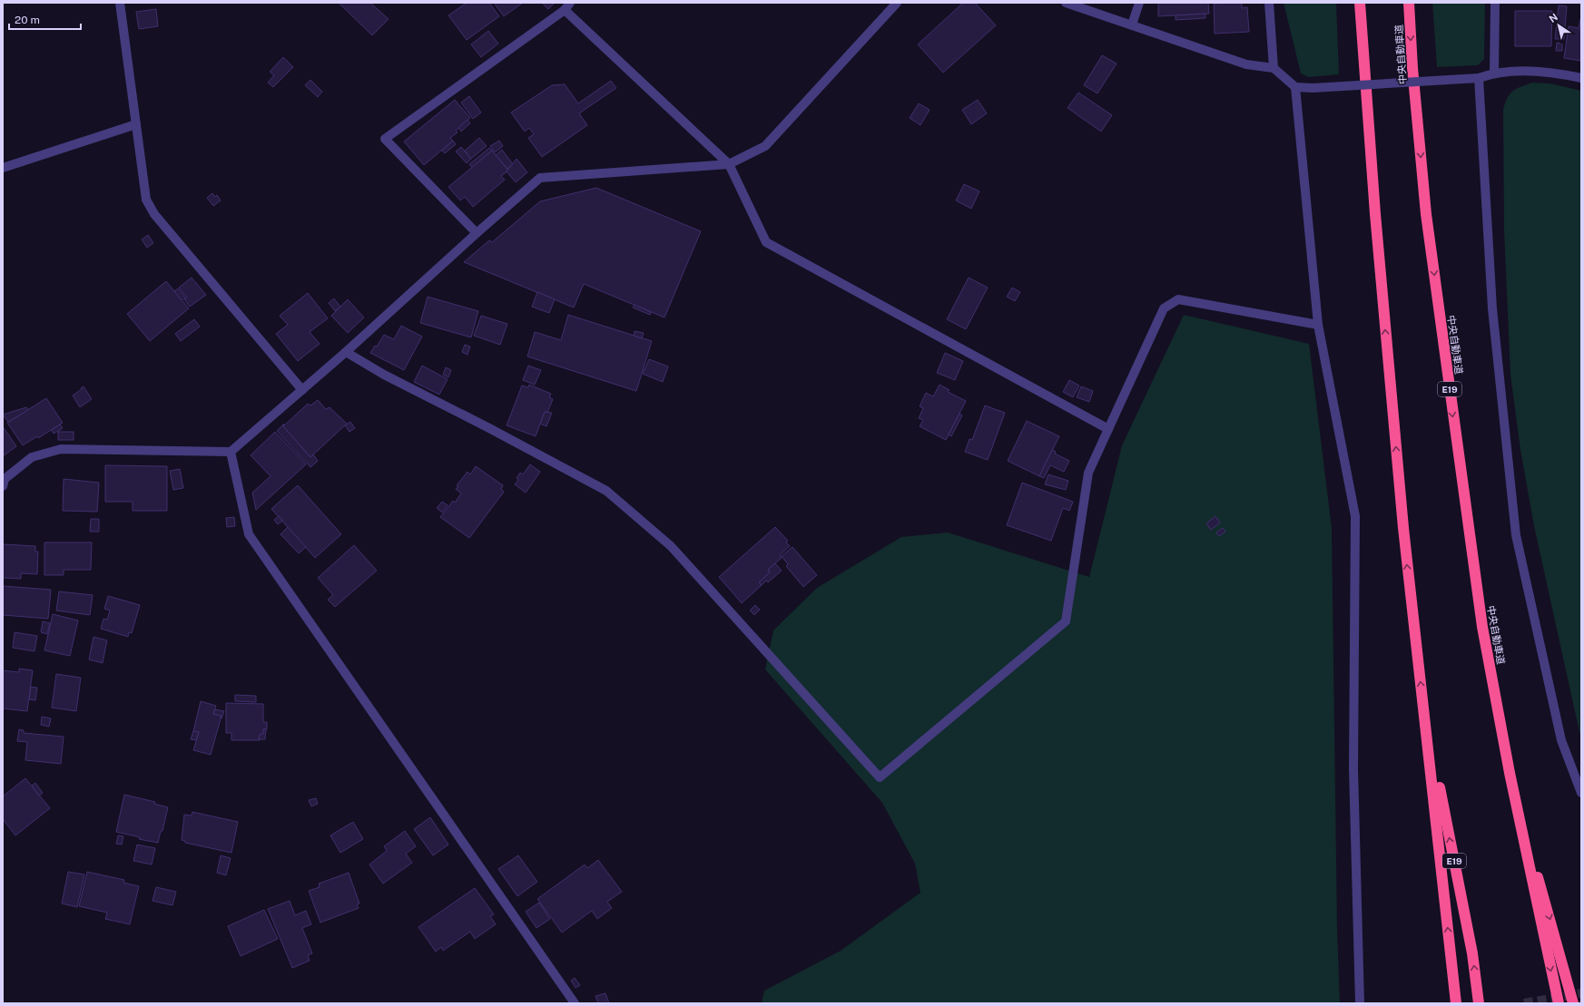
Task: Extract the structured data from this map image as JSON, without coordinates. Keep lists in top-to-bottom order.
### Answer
{
  "streets": {
    "highway": ["中央自動車道", "E19"]
  },
  "scale_bar": "20 m",
  "north": "top left"
}
